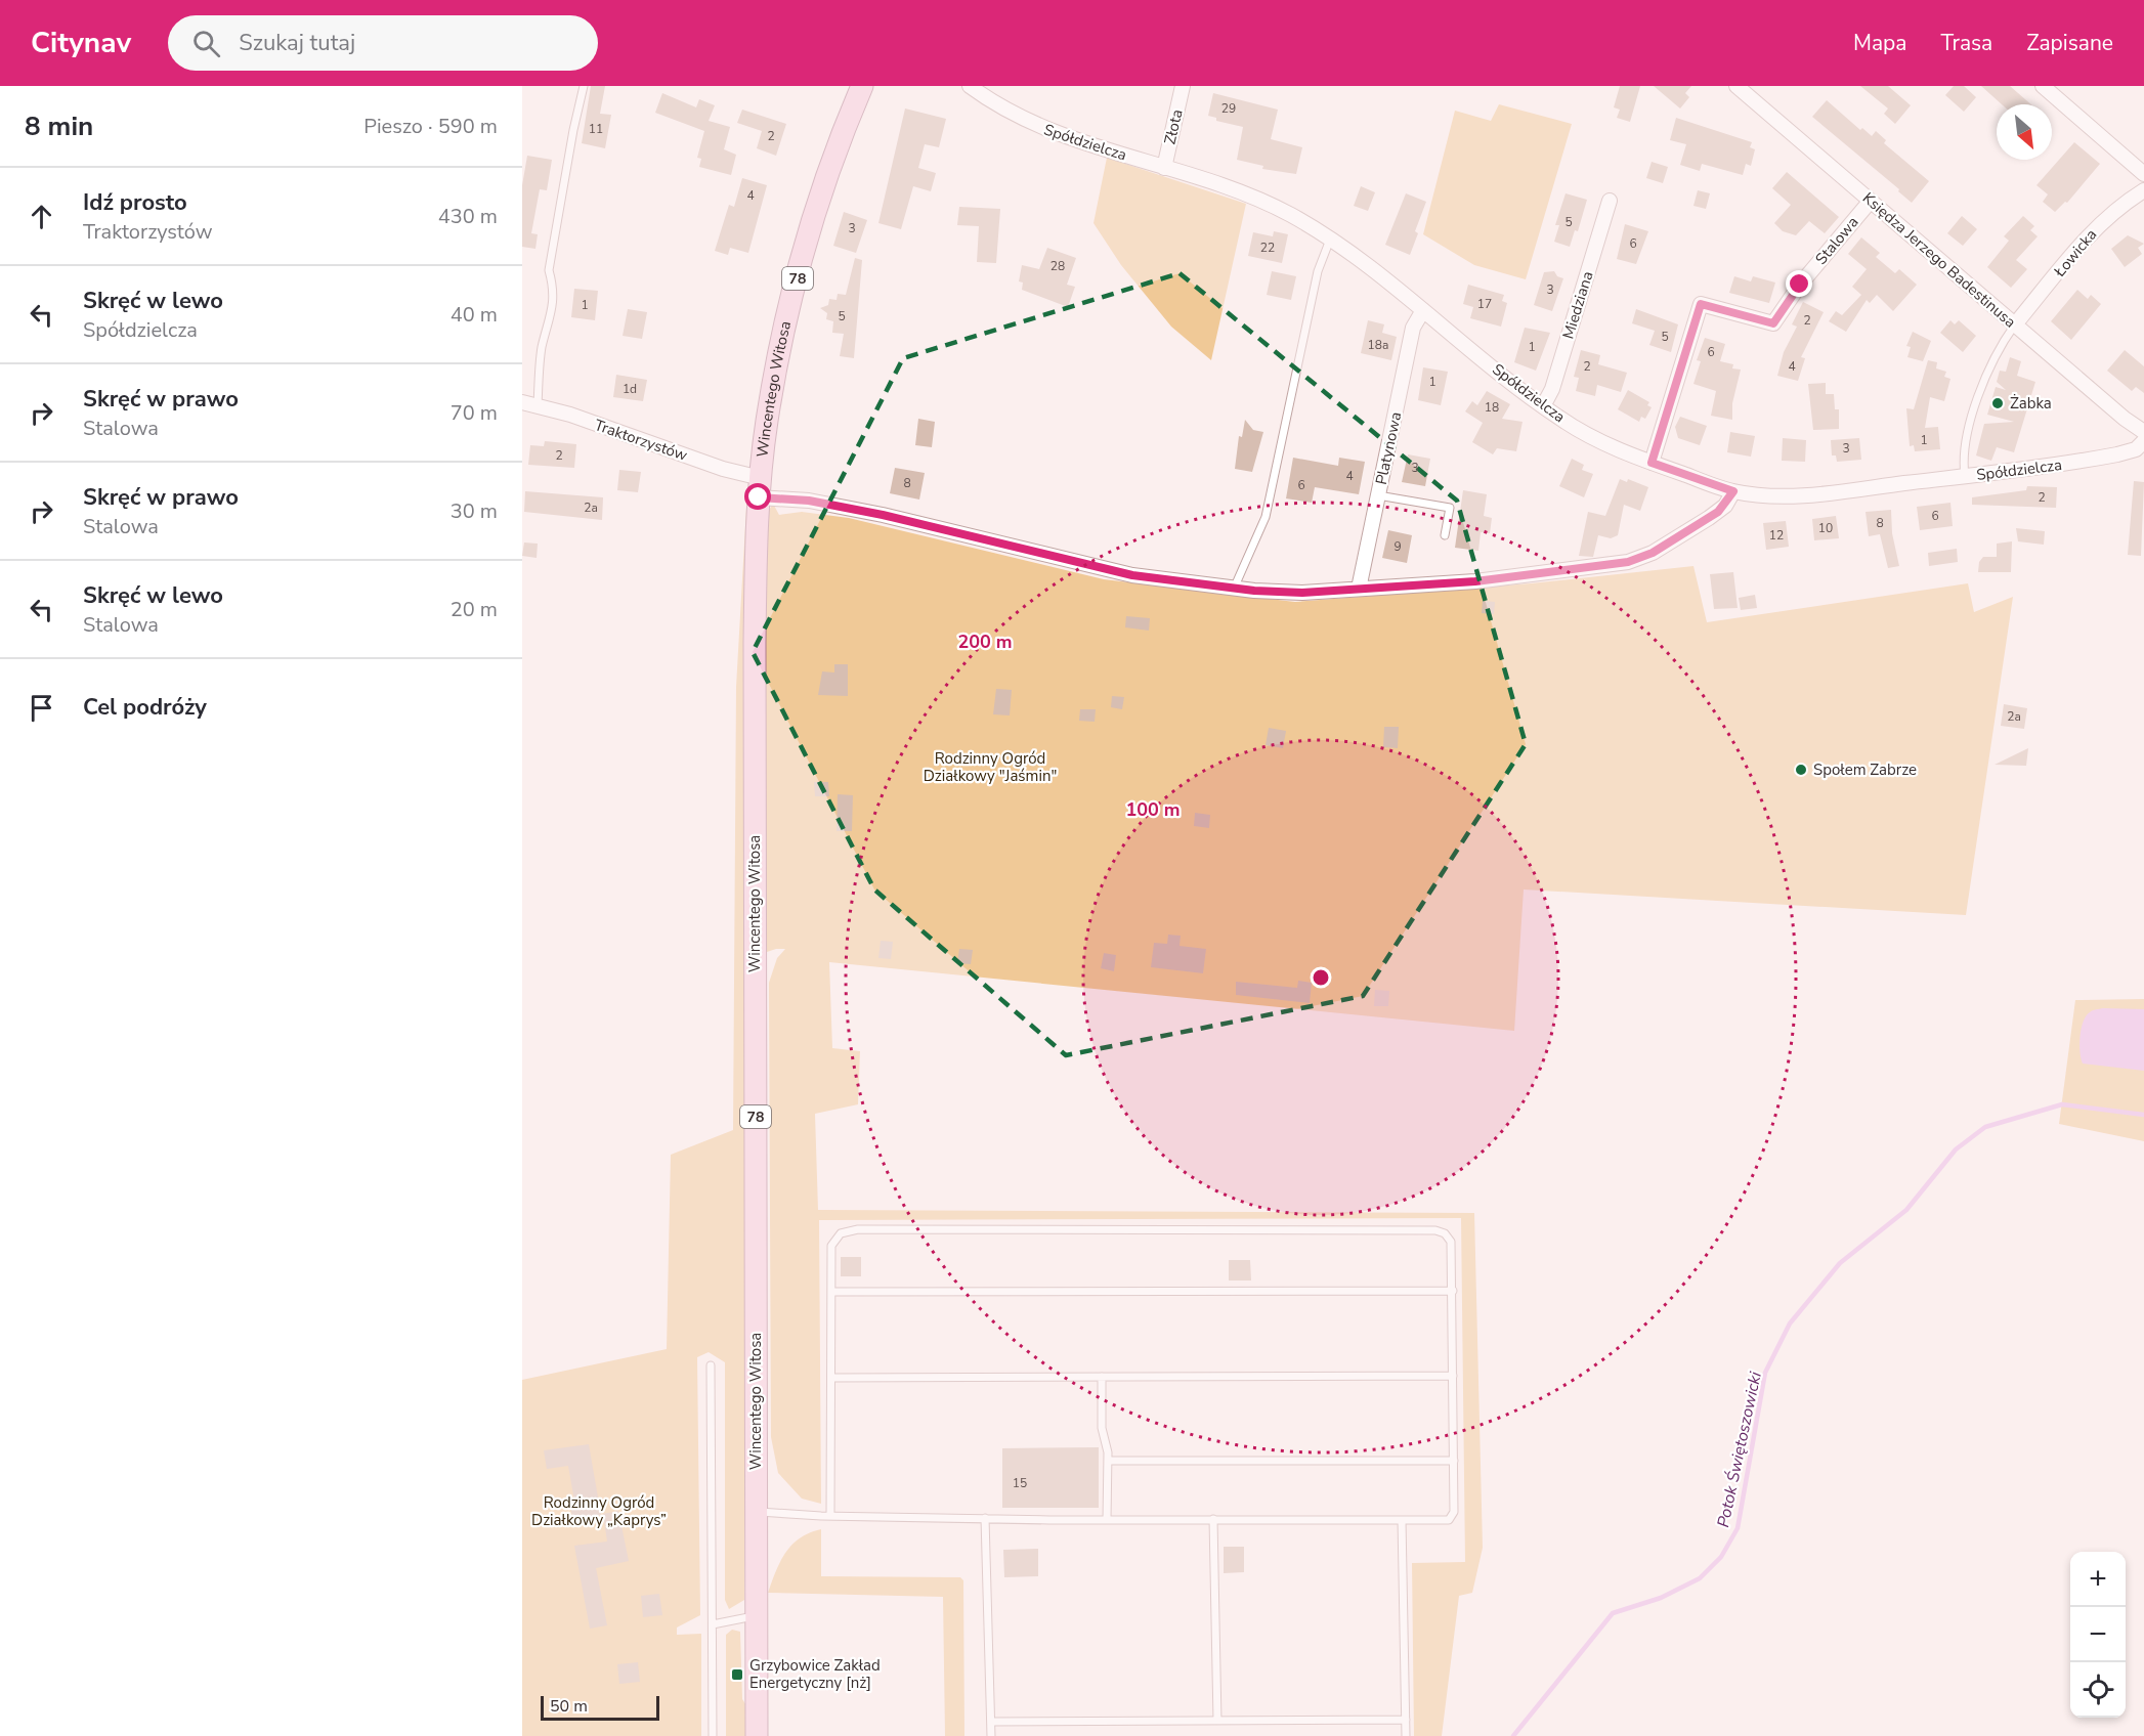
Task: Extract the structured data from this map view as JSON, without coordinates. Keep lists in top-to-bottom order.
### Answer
{
  "streets": {
    "main road": ["78", "Wincentego Witosa"],
    "street": [
      "Złota",
      "Spółdzielcza",
      "Stalowa",
      "Łowicka",
      "Księdza Jerzego Badestinusa",
      "Miedziana",
      "Traktorzystów",
      "Platynowa"
    ]
  },
  "crossings": [
    ["Złota", "Spółdzielcza"],
    ["Spółdzielcza", "Stalowa"],
    ["Spółdzielcza", "Miedziana"],
    ["Spółdzielcza", "Traktorzystów"],
    ["Spółdzielcza", "Platynowa"],
    ["Stalowa", "Księdza Jerzego Badestinusa"],
    ["Łowicka", "Księdza Jerzego Badestinusa"],
    ["Wincentego Witosa", "Traktorzystów"],
    ["Traktorzystów", "Platynowa"]
  ],
  "water": ["Potok Świętoszowicki"],
  "parks": ["Rodzinny Ogród Działkowy \"Jaśmin\"", "Rodzinny Ogród Działkowy „Kaprys”"],
  "places": {
    "other": ["Żabka", "Społem Zabrze"],
    "transit": ["Grzybowice Zakład Energetyczny [nż]"]
  },
  "house_numbers": [
    "29",
    "11",
    "2",
    "4",
    "5",
    "3",
    "6",
    "22",
    "28",
    "3",
    "17",
    "1",
    "5",
    "2",
    "5",
    "18a",
    "1",
    "6",
    "2",
    "4",
    "1",
    "1d",
    "18",
    "1",
    "3",
    "2",
    "3",
    "4",
    "8",
    "6",
    "2",
    "2a",
    "6",
    "8",
    "10",
    "12",
    "9",
    "2a",
    "15"
  ],
  "scale_bar": "50 m",
  "north": "bottom right",
  "page": {
    "header": "Citynav",
    "search": "Szukaj tutaj",
    "nav": ["Mapa", "Trasa", "Zapisane"],
    "heading": ["8 min", "Pieszo · 590 m"],
    "list": [
      ["Idź prosto", "Traktorzystów", "430 m"],
      ["Skręć w lewo", "Spółdzielcza", "40 m"],
      ["Skręć w prawo", "Stalowa", "70 m"],
      ["Skręć w prawo", "Stalowa", "30 m"],
      ["Skręć w lewo", "Stalowa", "20 m"],
      "Cel podróży"
    ],
    "map_buttons": ["+", "−"],
    "scale": "50 m"
  },
  "rings": ["200 m", "100 m"]
}
